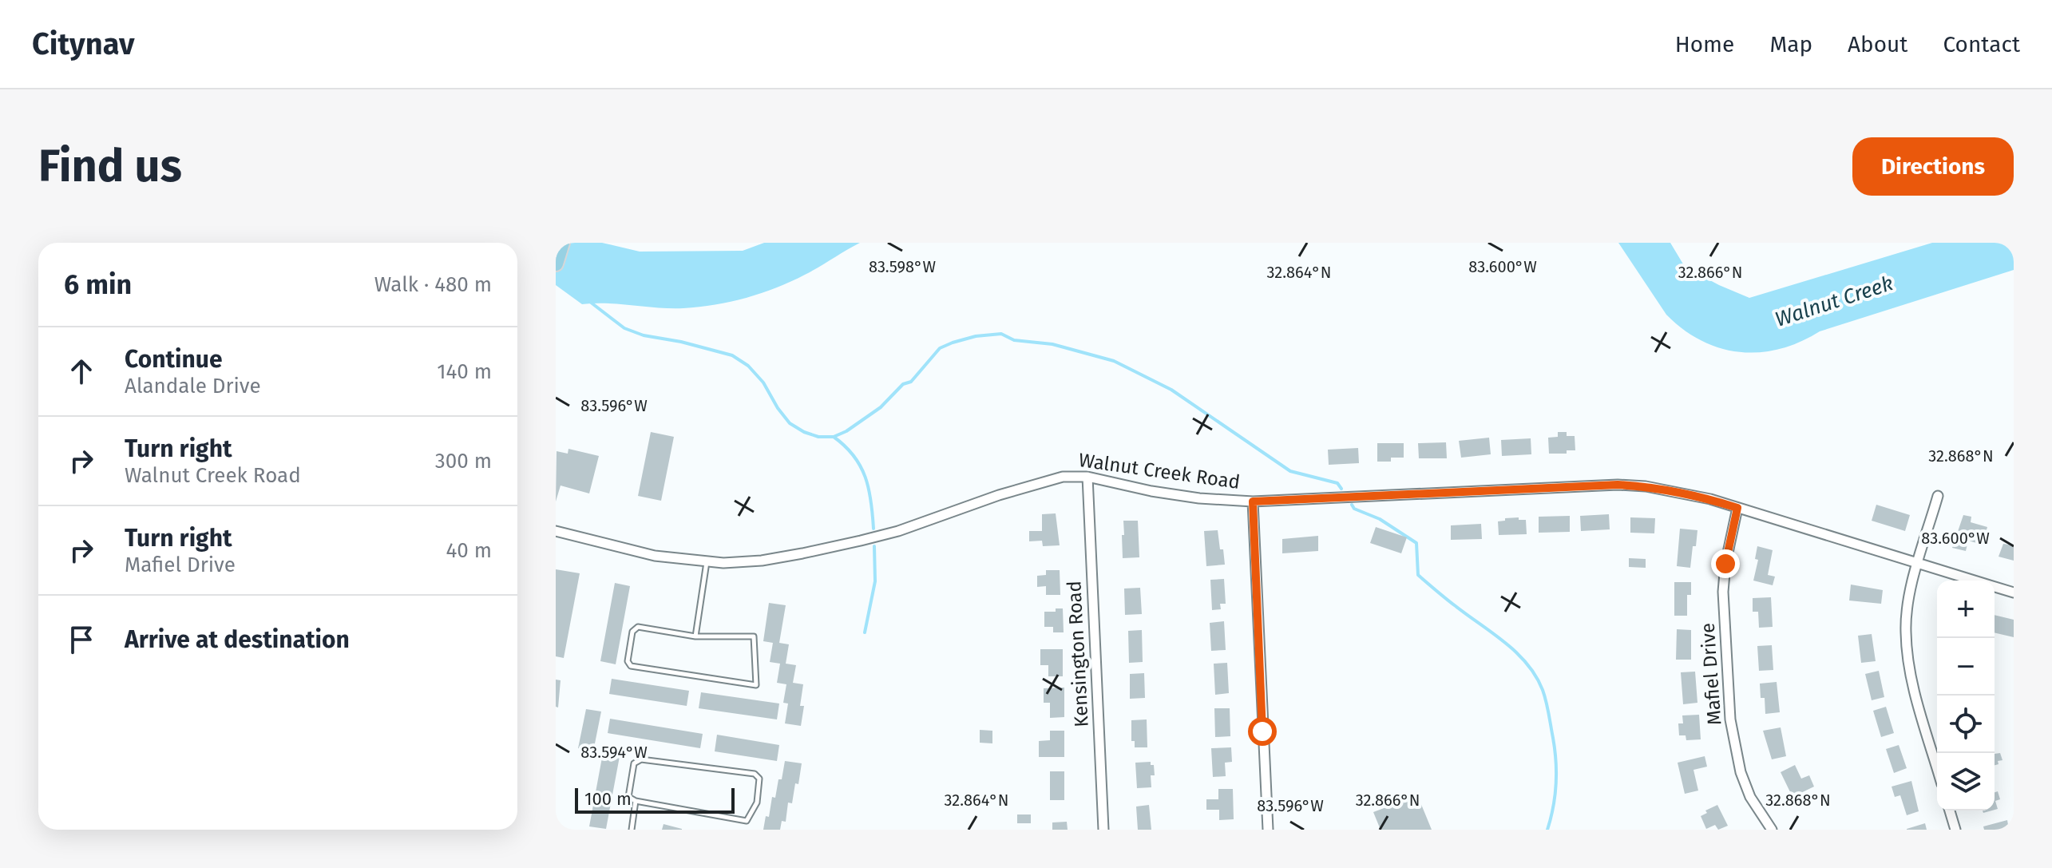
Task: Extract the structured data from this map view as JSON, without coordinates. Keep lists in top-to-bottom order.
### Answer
{
  "streets": {
    "street": ["Walnut Creek Road", "Kensington Road", "Mafiel Drive"]
  },
  "crossings": [
    ["Walnut Creek Road", "Kensington Road"],
    ["Walnut Creek Road", "Mafiel Drive"]
  ],
  "water": ["Walnut Creek"],
  "scale_bar": "100 m",
  "page": {
    "header": "Citynav",
    "nav": [
      "Home",
      "Map",
      "About",
      "Contact"
    ],
    "buttons": "Directions",
    "title": "Find us",
    "heading": ["6 min", "Walk · 480 m"],
    "list": [
      ["Continue", "Alandale Drive", "140 m"],
      ["Turn right", "Walnut Creek Road", "300 m"],
      ["Turn right", "Mafiel Drive", "40 m"],
      "Arrive at destination"
    ],
    "map_buttons": ["+", "−"],
    "scale": "100 m"
  },
  "coordinates": [
    "83.600°W",
    "83.598°W",
    "32.864°N",
    "32.866°N",
    "83.596°W",
    "32.868°N",
    "83.594°W"
  ]
}
